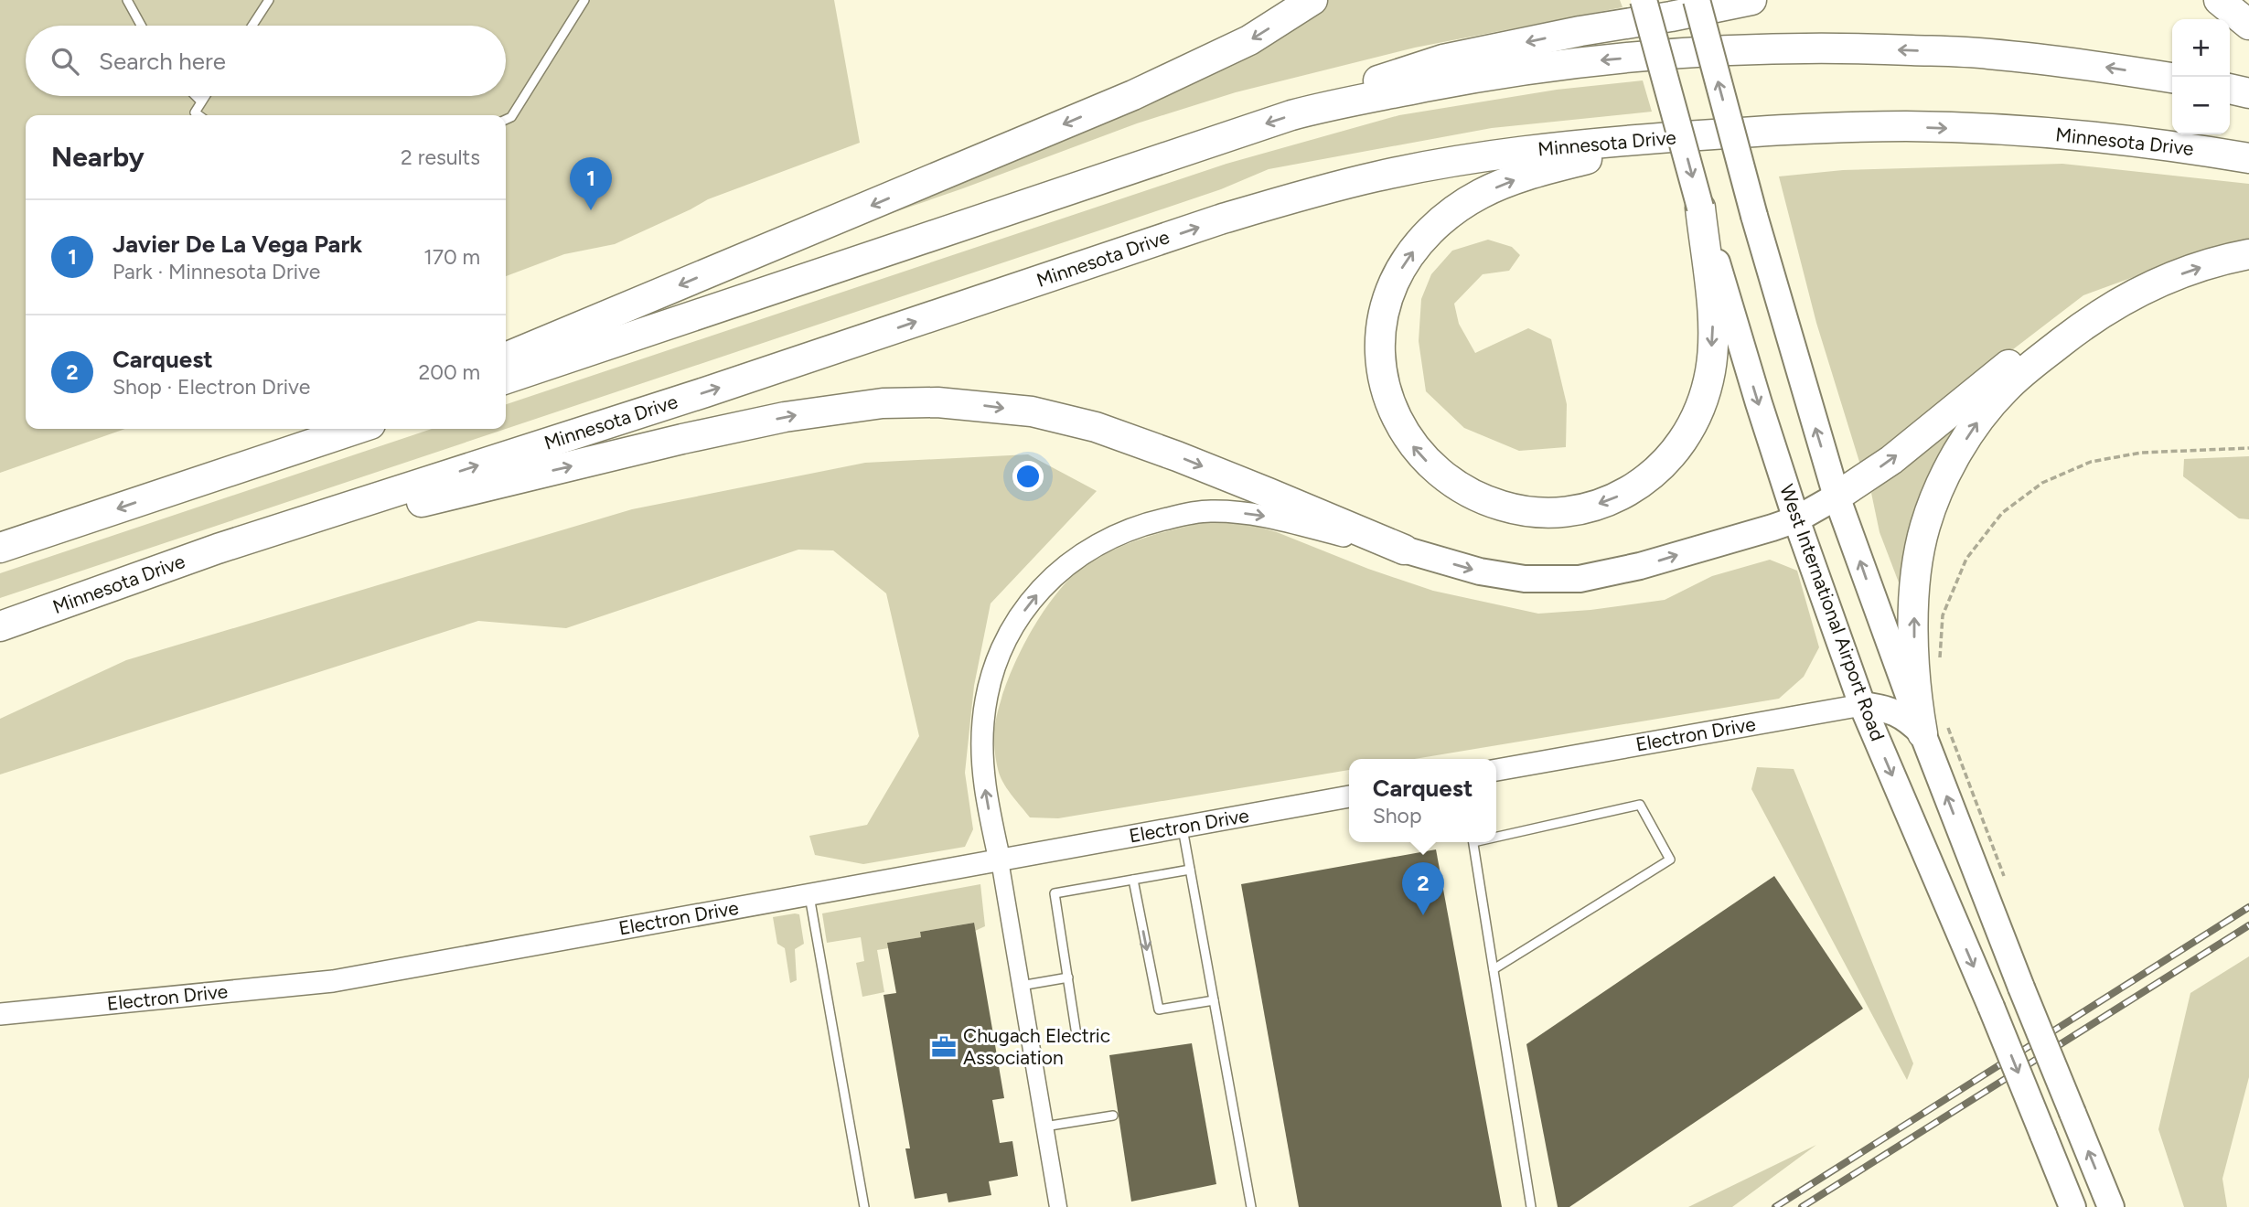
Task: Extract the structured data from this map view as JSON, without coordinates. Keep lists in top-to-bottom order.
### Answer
{
  "streets": {
    "highway": ["Minnesota Drive"],
    "main road": ["West International Airport Road"],
    "street": ["Electron Drive"]
  },
  "crossings": [
    ["West International Airport Road", "Electron Drive"]
  ],
  "places": {
    "office": ["Chugach Electric Association"]
  },
  "page": {
    "map_buttons": ["+", "−"],
    "search": "Search here",
    "heading": ["Nearby", "2 results"],
    "pins": ["1", "2"],
    "list": [
      {
        "mark": "1",
        "name": "Javier De La Vega Park",
        "note": "Park · Minnesota Drive",
        "value": "170 m"
      },
      {
        "mark": "2",
        "name": "Carquest",
        "note": "Shop · Electron Drive",
        "value": "200 m"
      }
    ],
    "popup": ["Carquest", "Shop"]
  }
}
